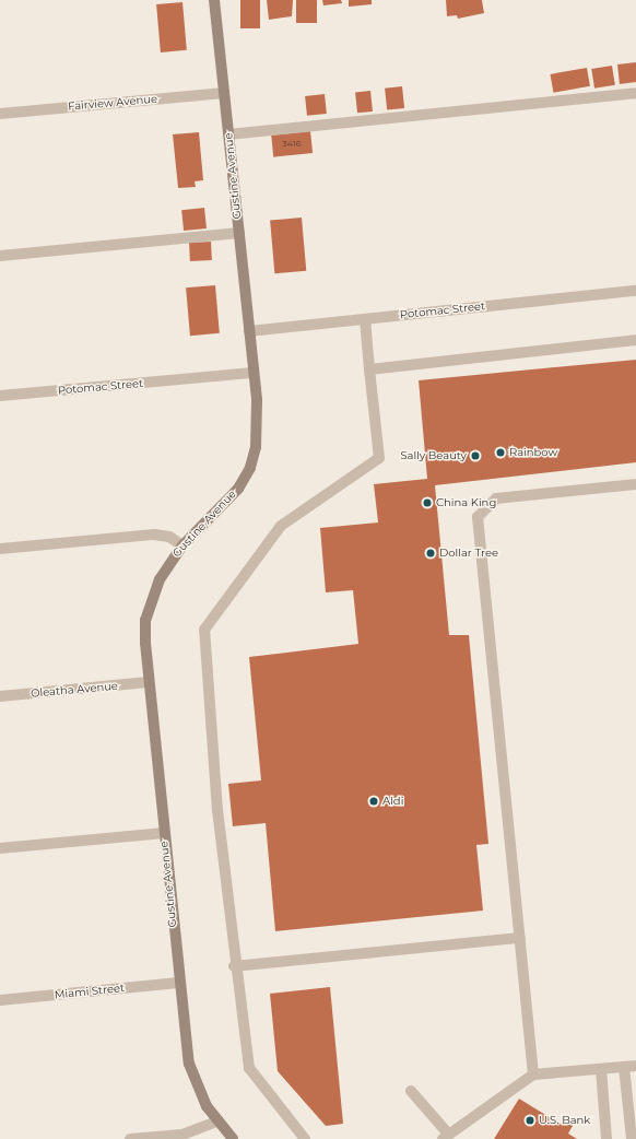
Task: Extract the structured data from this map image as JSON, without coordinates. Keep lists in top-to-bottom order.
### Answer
{
  "streets": {
    "street": [
      "Fairview Avenue",
      "Gustine Avenue",
      "Potomac Street",
      "Oleatha Avenue",
      "Miami Street"
    ]
  },
  "crossings": [
    ["Fairview Avenue", "Gustine Avenue"],
    ["Gustine Avenue", "Potomac Street"],
    ["Gustine Avenue", "Oleatha Avenue"],
    ["Gustine Avenue", "Miami Street"]
  ],
  "places": [
    "Rainbow",
    "Sally Beauty",
    "China King",
    "Dollar Tree",
    "Aldi",
    "U.S. Bank"
  ],
  "house_numbers": ["3416"]
}
